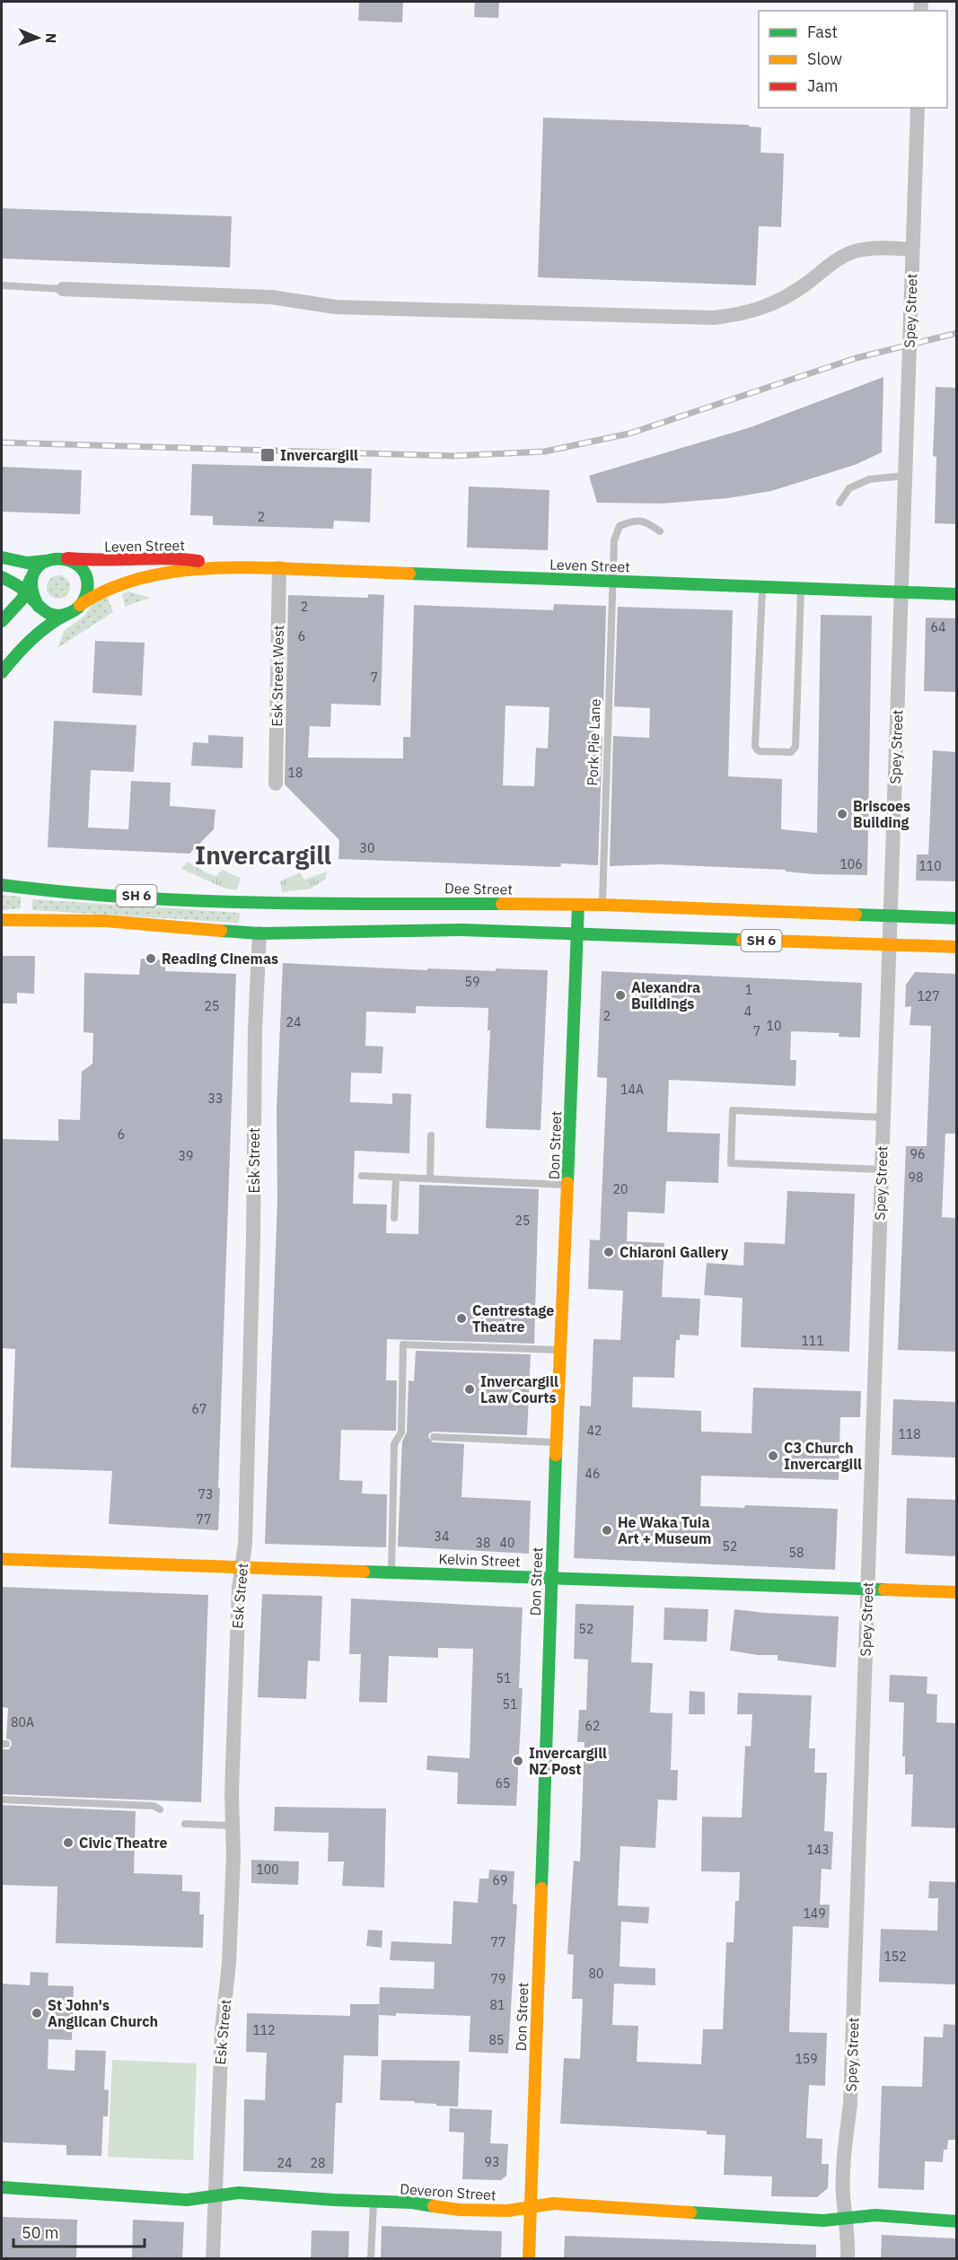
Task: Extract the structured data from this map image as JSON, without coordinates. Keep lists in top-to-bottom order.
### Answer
{
  "streets": {
    "street": [
      "Spey Street",
      "Leven Street",
      "Esk Street West",
      "Dee Street",
      "SH 6",
      "Don Street",
      "Esk Street",
      "Kelvin Street",
      "Deveron Street"
    ],
    "lane": ["Pork Pie Lane"]
  },
  "crossings": [
    ["Spey Street", "Leven Street"],
    ["Spey Street", "Dee Street"],
    ["Spey Street", "SH 6"],
    ["Spey Street", "Kelvin Street"],
    ["Spey Street", "Deveron Street"],
    ["Leven Street", "Esk Street West"],
    ["Leven Street", "Pork Pie Lane"],
    ["Pork Pie Lane", "Dee Street"],
    ["Dee Street", "Don Street"],
    ["SH 6", "Don Street"],
    ["SH 6", "Esk Street"],
    ["Don Street", "Kelvin Street"],
    ["Don Street", "Deveron Street"],
    ["Esk Street", "Kelvin Street"],
    ["Esk Street", "Deveron Street"]
  ],
  "districts": ["Invercargill"],
  "places": {
    "transit": ["Invercargill"],
    "other": [
      "Briscoes Building",
      "Reading Cinemas",
      "Alexandra Buildings",
      "Chiaroni Gallery",
      "Centrestage Theatre",
      "Invercargill Law Courts",
      "C3 Church Invercargill",
      "He Waka Tuia Art + Museum",
      "Invercargill NZ Post",
      "Civic Theatre",
      "St John's Anglican Church"
    ]
  },
  "house_numbers": [
    "2",
    "2",
    "64",
    "6",
    "7",
    "18",
    "30",
    "106",
    "110",
    "59",
    "1",
    "127",
    "25",
    "4",
    "2",
    "24",
    "10",
    "7",
    "14A",
    "33",
    "6",
    "96",
    "39",
    "98",
    "20",
    "25",
    "111",
    "67",
    "42",
    "118",
    "46",
    "73",
    "77",
    "34",
    "38",
    "40",
    "52",
    "58",
    "52",
    "51",
    "51",
    "80A",
    "62",
    "65",
    "143",
    "100",
    "69",
    "149",
    "77",
    "152",
    "80",
    "79",
    "81",
    "112",
    "85",
    "159",
    "93",
    "24",
    "28"
  ],
  "legend": ["Fast", "Slow", "Jam"],
  "scale_bar": "50 m",
  "north": "right"
}
